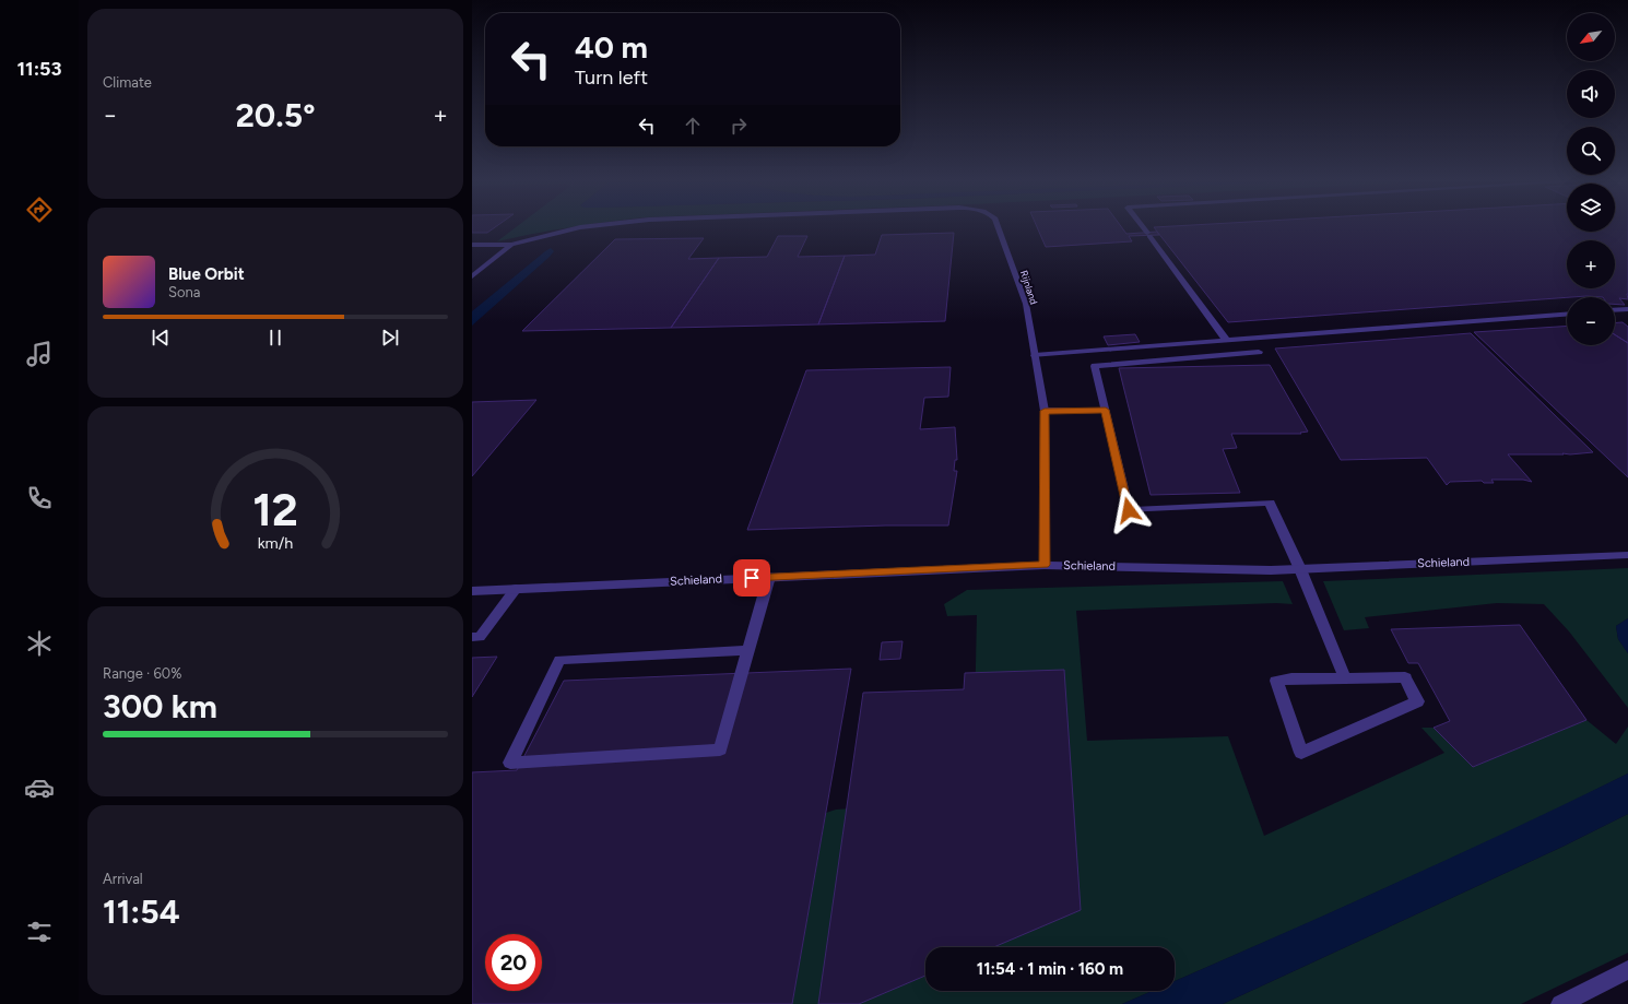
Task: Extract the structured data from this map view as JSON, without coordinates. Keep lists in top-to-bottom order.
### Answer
{
  "streets": {
    "street": ["Rijnland", "Schieland"]
  },
  "crossings": [
    ["Rijnland", "Schieland"]
  ],
  "north": "bottom left",
  "page": {
    "tabs": "11:53",
    "tile": [
      "Climate",
      ["Range · 60%", "300 km"],
      ["Arrival", "11:54"]
    ],
    "map_buttons": ["+", "−"],
    "turn": ["40 m", "Turn left"],
    "heat": ["−", "20.5°", "+"],
    "song": ["Blue Orbit", "Sona"],
    "limit": "20",
    "trip": "11:54 · 1 min · 160 m",
    "gauge": ["12", "km/h"]
  }
}
